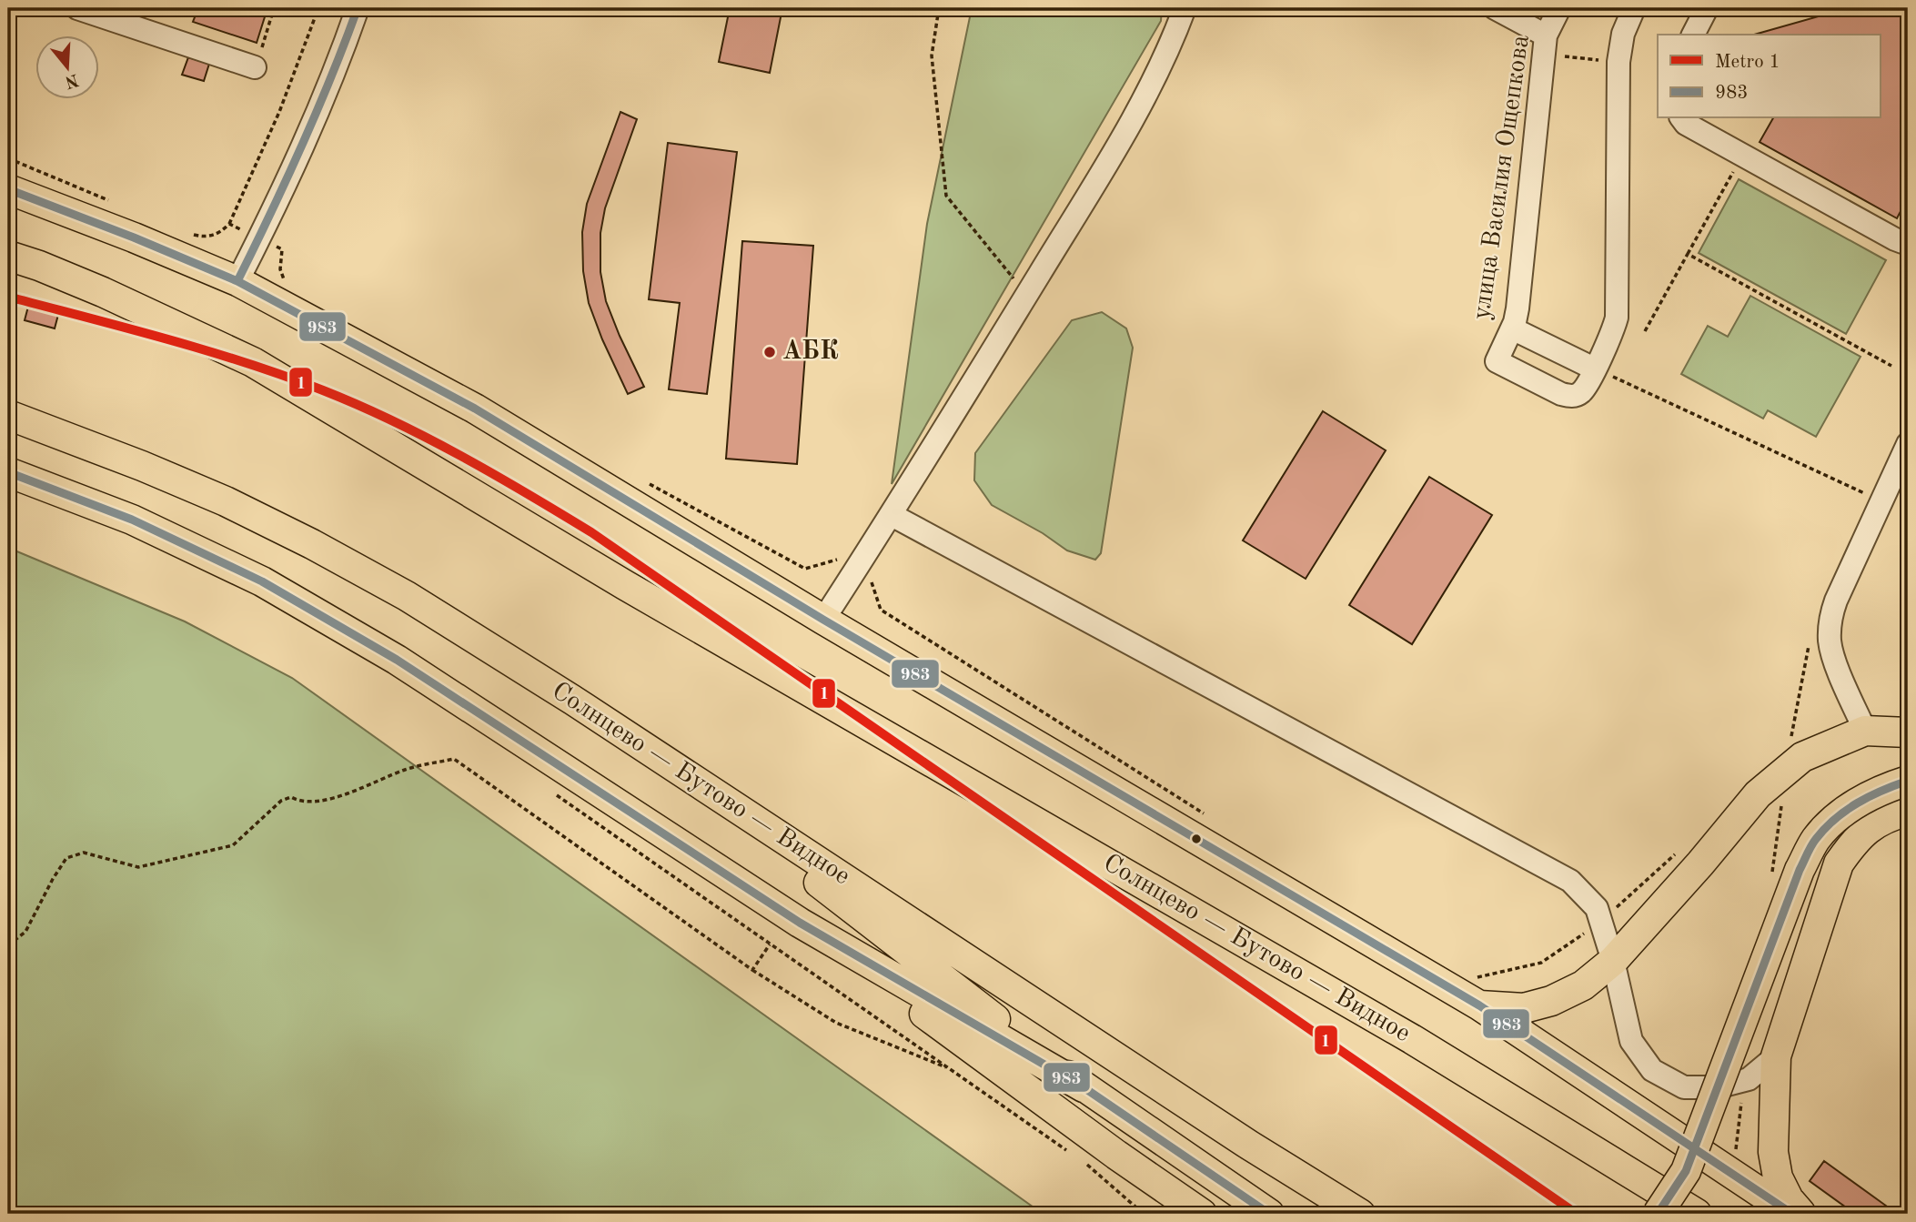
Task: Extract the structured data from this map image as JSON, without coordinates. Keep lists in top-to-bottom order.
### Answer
{
  "streets": {
    "main road": ["Солнцево — Бутово — Видное"],
    "street": ["улица Василия Ощепкова"]
  },
  "places": ["АБК"],
  "lines": ["transit line 983", "metro line 1"],
  "legend": ["Metro 1", "983"],
  "north": "bottom"
}
